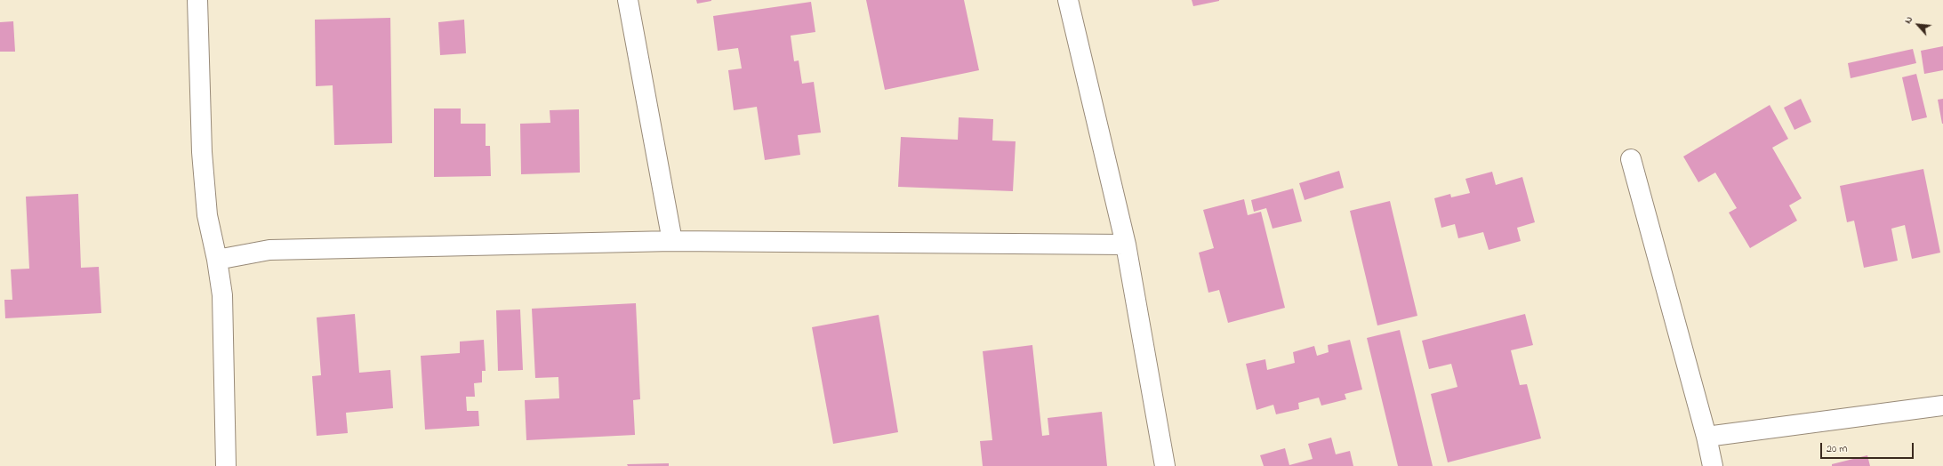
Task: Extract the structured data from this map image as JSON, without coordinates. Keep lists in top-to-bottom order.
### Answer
{
  "scale_bar": "20 m",
  "north": "top left"
}
